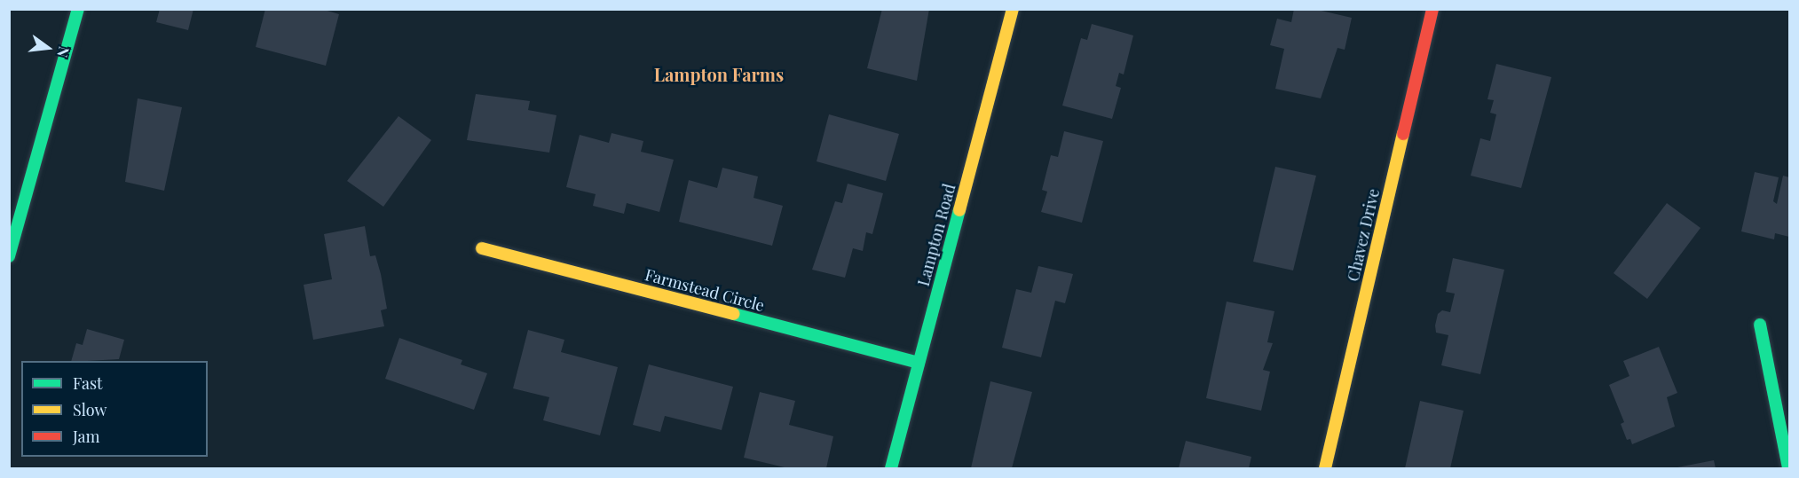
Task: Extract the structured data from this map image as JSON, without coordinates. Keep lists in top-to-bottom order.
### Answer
{
  "streets": {
    "street": ["Lampton Road", "Chavez Drive", "Farmstead Circle"]
  },
  "crossings": [
    ["Lampton Road", "Farmstead Circle"]
  ],
  "districts": ["Lampton Farms"],
  "legend": ["Fast", "Slow", "Jam"],
  "north": "right"
}
